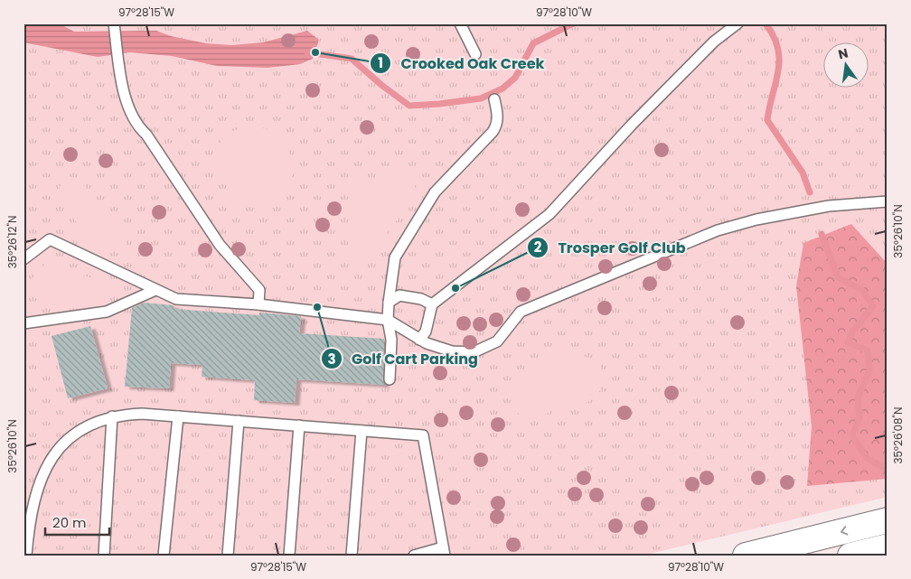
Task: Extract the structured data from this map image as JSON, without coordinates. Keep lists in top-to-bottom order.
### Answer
{
  "places": ["Crooked Oak Creek", "Trosper Golf Club", "Golf Cart Parking"],
  "scale_bar": "20 m",
  "north": "top",
  "coordinates": [
    "97°28'15\"W",
    "97°28'10\"W",
    "35°26'10\"N",
    "35°26'12\"N",
    "35°26'08\"N"
  ]
}
